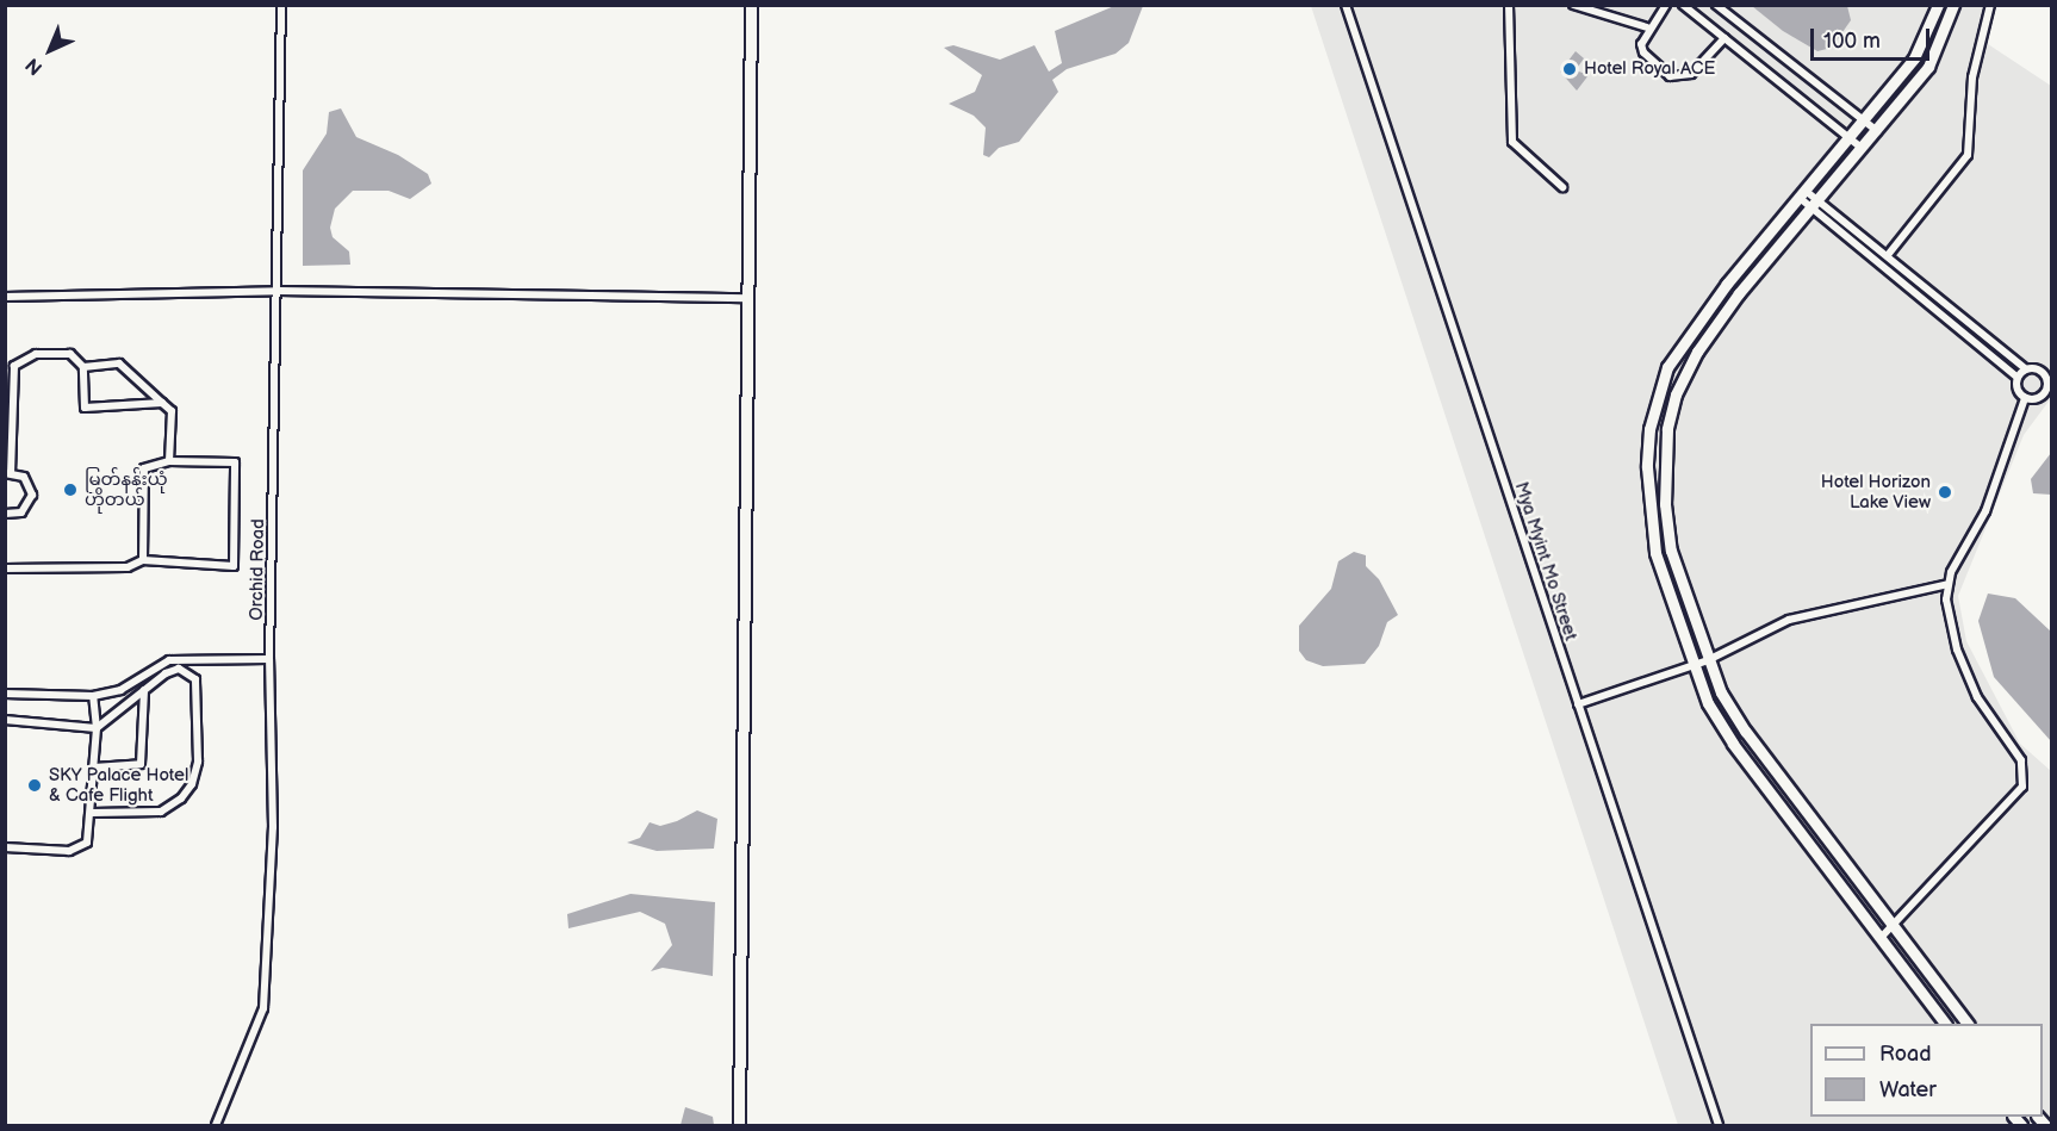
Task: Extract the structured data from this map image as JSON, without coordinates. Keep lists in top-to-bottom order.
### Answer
{
  "streets": {
    "street": ["Mya Myint Mo Street", "Orchid Road"]
  },
  "places": [
    "Hotel Royal ACE",
    "မြတ်နန်းယုံ ဟိုတယ်",
    "Hotel Horizon Lake View",
    "SKY Palace Hotel & Cafe Flight"
  ],
  "legend": ["Road", "Water"],
  "scale_bar": "100 m",
  "north": "bottom left"
}
